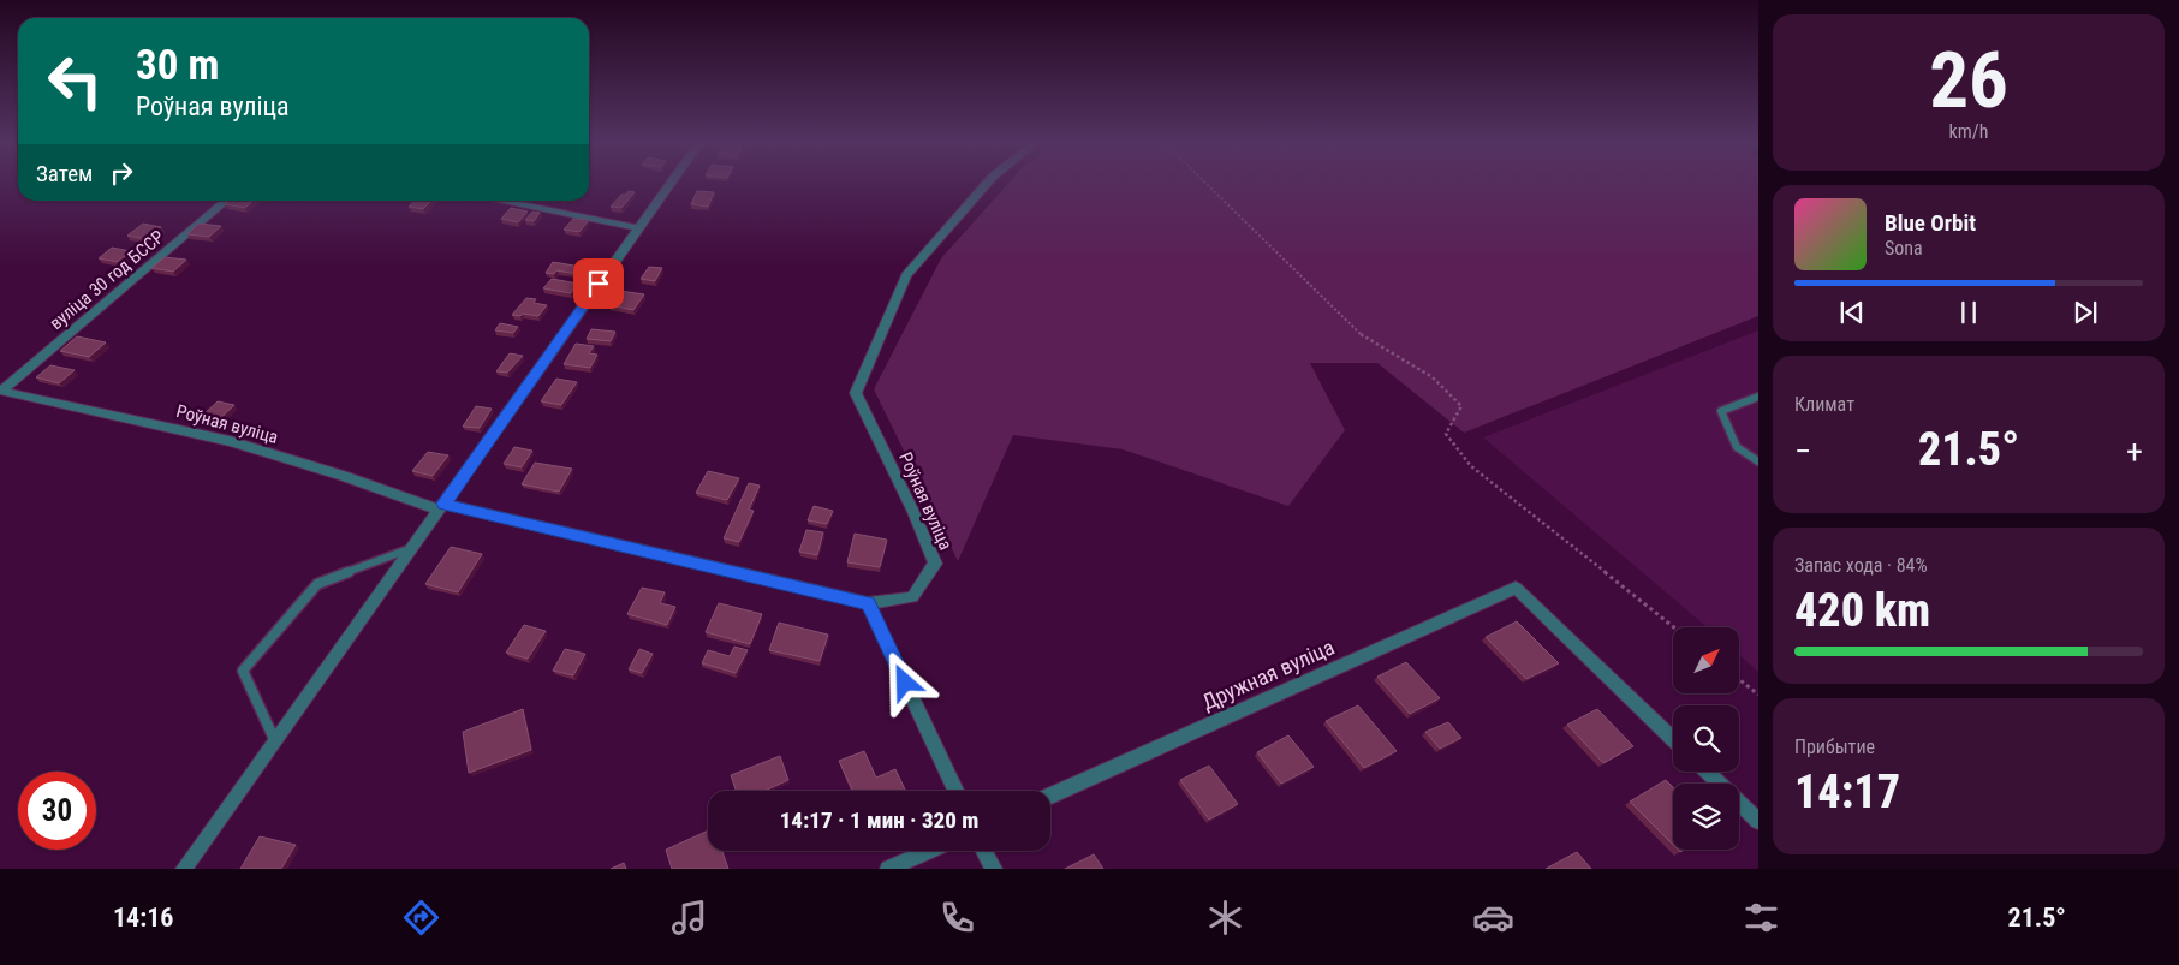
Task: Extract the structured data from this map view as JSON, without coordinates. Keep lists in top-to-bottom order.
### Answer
{
  "streets": {
    "street": ["вуліца 30 год БССР", "Роўная вуліца", "Дружная вуліца"]
  },
  "crossings": [
    ["вуліца 30 год БССР", "Роўная вуліца"]
  ],
  "north": "top right",
  "page": {
    "tile": [
      ["26", "km/h"],
      "Климат",
      ["Запас хода · 84%", "420 km"],
      ["Прибытие", "14:17"]
    ],
    "turn": ["30 m", "Роўная вуліца"],
    "then": "Затем",
    "song": ["Blue Orbit", "Sona"],
    "heat": ["−", "21.5°", "+"],
    "limit": "30",
    "trip": "14:17 · 1 мин · 320 m",
    "tabs": ["14:16", "21.5°"]
  }
}
